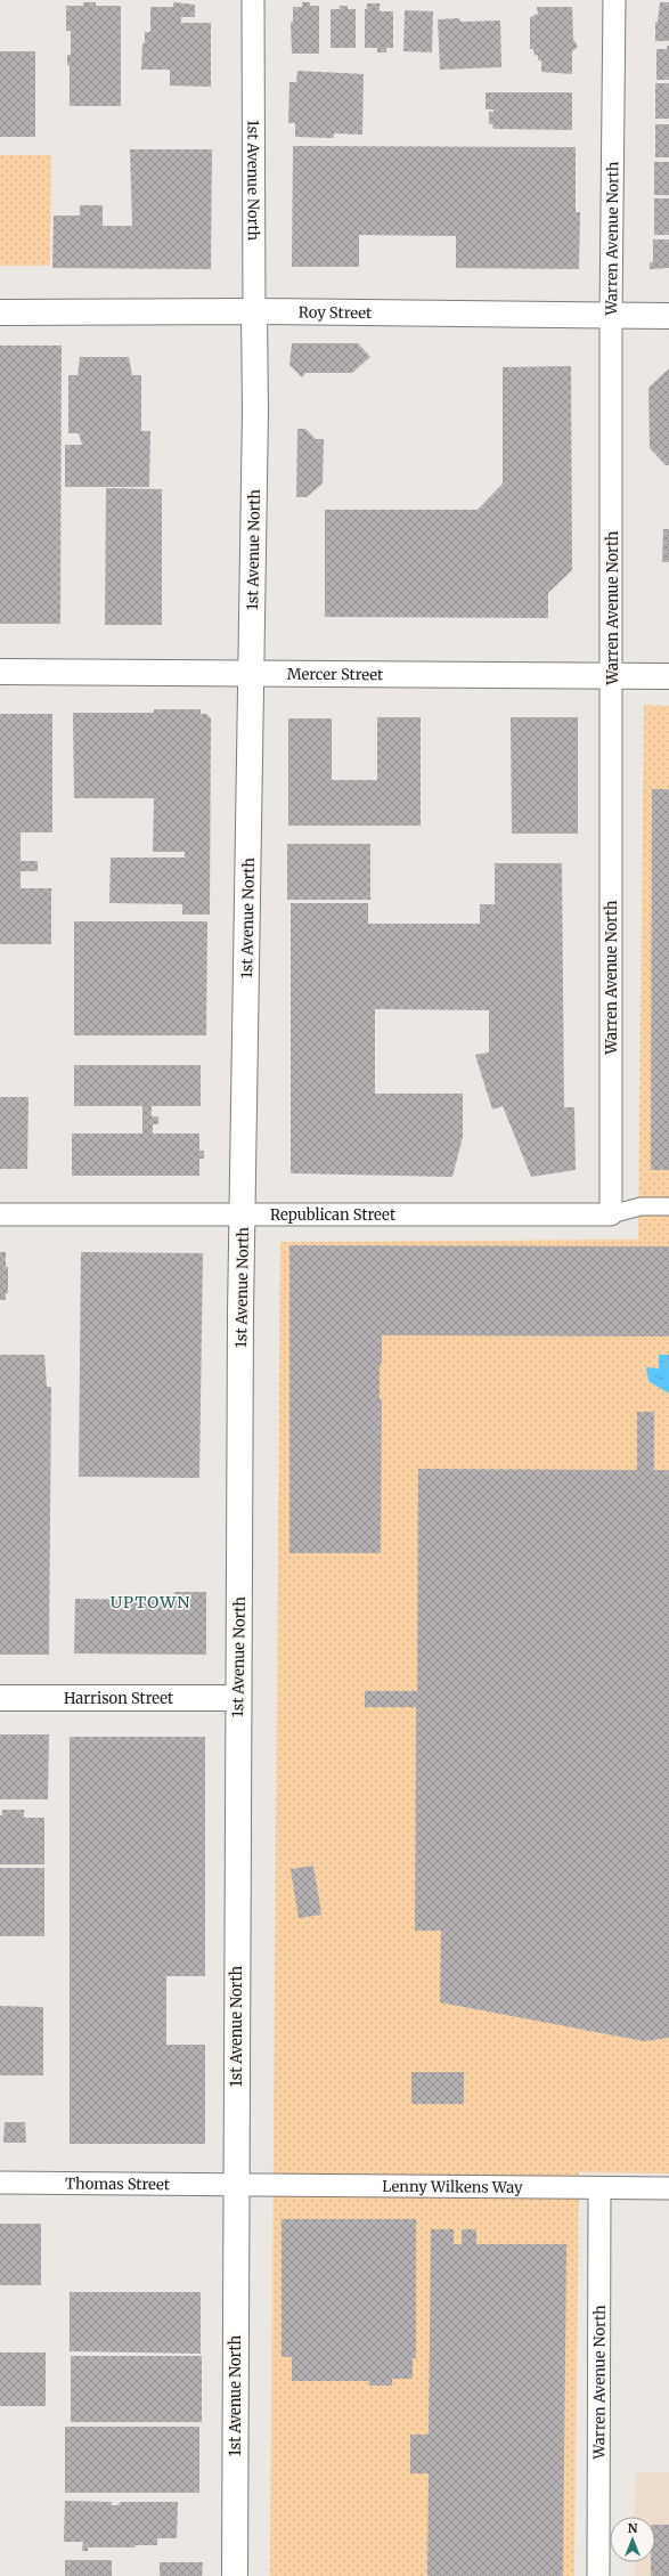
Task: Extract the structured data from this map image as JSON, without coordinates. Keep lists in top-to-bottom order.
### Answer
{
  "streets": {
    "main road": [
      "1st Avenue North",
      "Roy Street",
      "Mercer Street",
      "Harrison Street"
    ],
    "street": [
      "Warren Avenue North",
      "Republican Street",
      "Thomas Street",
      "Lenny Wilkens Way"
    ]
  },
  "crossings": [
    ["1st Avenue North", "Roy Street"],
    ["1st Avenue North", "Mercer Street"],
    ["1st Avenue North", "Republican Street"],
    ["1st Avenue North", "Harrison Street"],
    ["1st Avenue North", "Thomas Street"],
    ["1st Avenue North", "Lenny Wilkens Way"],
    ["Warren Avenue North", "Roy Street"],
    ["Warren Avenue North", "Mercer Street"],
    ["Warren Avenue North", "Republican Street"],
    ["Warren Avenue North", "Lenny Wilkens Way"],
    ["Thomas Street", "Lenny Wilkens Way"]
  ],
  "districts": ["UPTOWN"],
  "north": "top"
}
